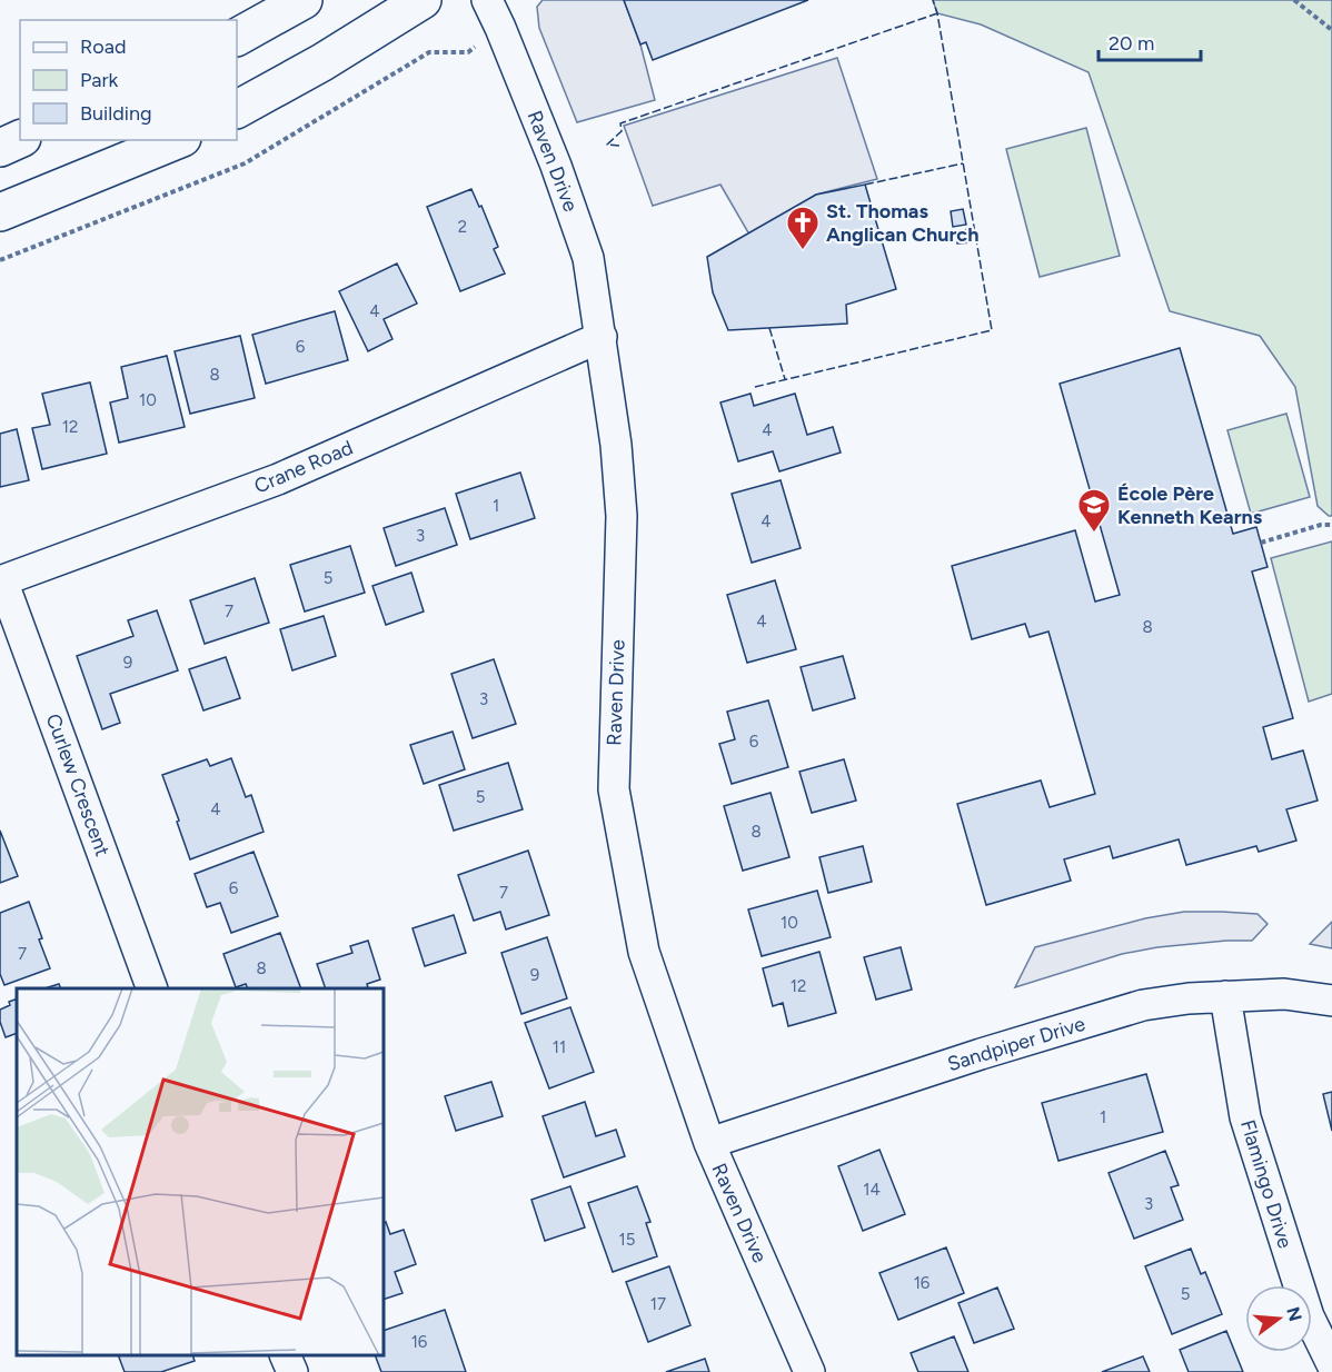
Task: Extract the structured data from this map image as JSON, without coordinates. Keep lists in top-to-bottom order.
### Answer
{
  "streets": {
    "street": [
      "Raven Drive",
      "Crane Road",
      "Curlew Crescent",
      "Sandpiper Drive",
      "Flamingo Drive"
    ]
  },
  "crossings": [
    ["Raven Drive", "Crane Road"],
    ["Raven Drive", "Sandpiper Drive"],
    ["Crane Road", "Curlew Crescent"],
    ["Sandpiper Drive", "Flamingo Drive"]
  ],
  "places": {
    "church": ["St. Thomas Anglican Church"],
    "school or university": ["École Père Kenneth Kearns"]
  },
  "house_numbers": [
    "2",
    "4",
    "6",
    "8",
    "10",
    "12",
    "4",
    "1",
    "4",
    "3",
    "5",
    "7",
    "4",
    "8",
    "9",
    "3",
    "6",
    "5",
    "4",
    "8",
    "6",
    "7",
    "10",
    "7",
    "8",
    "9",
    "12",
    "11",
    "1",
    "14",
    "3",
    "15",
    "16",
    "5",
    "17",
    "16"
  ],
  "legend": ["Road", "Park", "Building"],
  "scale_bar": "20 m",
  "north": "right"
}
